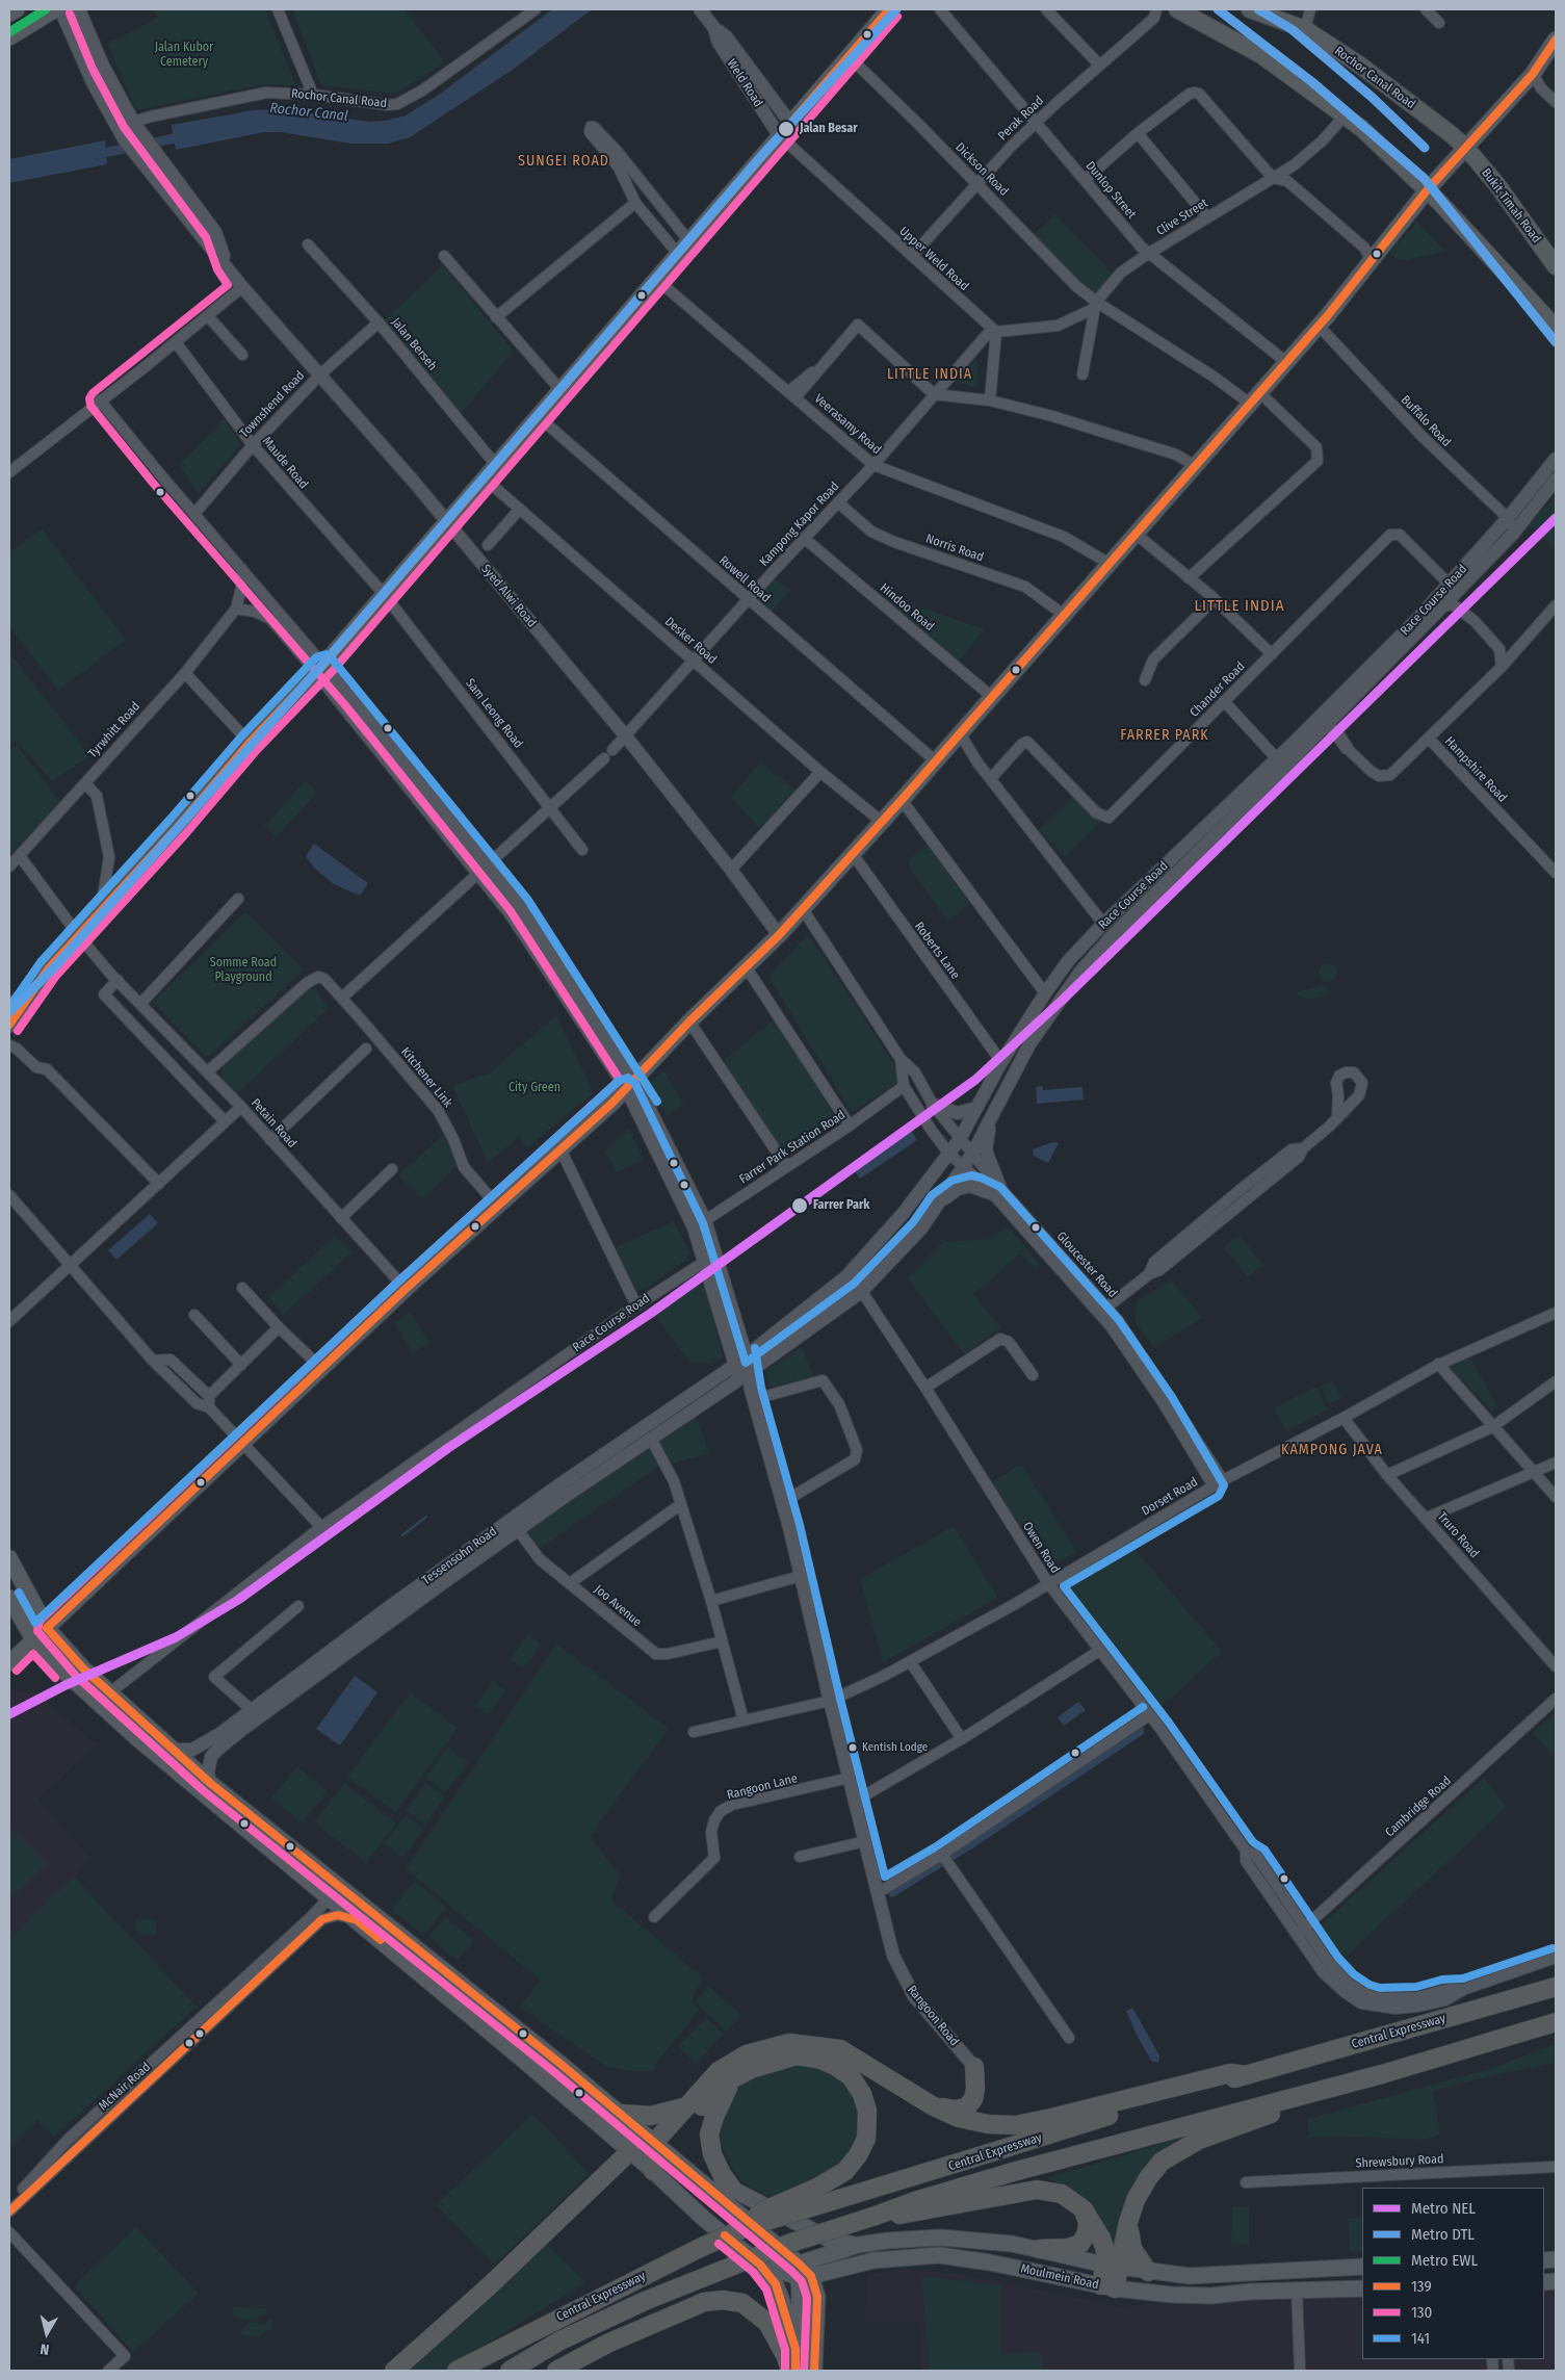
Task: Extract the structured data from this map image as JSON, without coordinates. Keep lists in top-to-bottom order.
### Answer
{
  "streets": {
    "highway": ["Rochor Canal Road", "Bukit Timah Road", "Central Expressway"],
    "main road": ["Moulmein Road"],
    "street": [
      "Weld Road",
      "Perak Road",
      "Dickson Road",
      "Dunlop Street",
      "Clive Street",
      "Upper Weld Road",
      "Jalan Berseh",
      "Townshend Road",
      "Buffalo Road",
      "Veerasamy Road",
      "Maude Road",
      "Kampong Kapor Road",
      "Norris Road",
      "Rowell Road",
      "Syed Alwi Road",
      "Race Course Road",
      "Hindoo Road",
      "Desker Road",
      "Chander Road",
      "Sam Leong Road",
      "Tyrwhitt Road",
      "Hampshire Road",
      "Roberts Lane",
      "Kitchener Link",
      "Petain Road",
      "Farrer Park Station Road",
      "Gloucester Road",
      "Dorset Road",
      "Truro Road",
      "Owen Road",
      "Tessensohn Road",
      "Joo Avenue",
      "Rangoon Lane",
      "Cambridge Road",
      "Rangoon Road",
      "McNair Road",
      "Shrewsbury Road"
    ]
  },
  "crossings": [
    ["Rochor Canal Road", "Bukit Timah Road"],
    ["Rochor Canal Road", "Syed Alwi Road"],
    ["Weld Road", "Upper Weld Road"],
    ["Perak Road", "Dickson Road"],
    ["Perak Road", "Dunlop Street"],
    ["Perak Road", "Upper Weld Road"],
    ["Dickson Road", "Clive Street"],
    ["Dunlop Street", "Clive Street"],
    ["Upper Weld Road", "Kampong Kapor Road"],
    ["Jalan Berseh", "Townshend Road"],
    ["Townshend Road", "Maude Road"],
    ["Townshend Road", "Syed Alwi Road"],
    ["Buffalo Road", "Race Course Road"],
    ["Veerasamy Road", "Kampong Kapor Road"],
    ["Maude Road", "Sam Leong Road"],
    ["Kampong Kapor Road", "Norris Road"],
    ["Kampong Kapor Road", "Rowell Road"],
    ["Kampong Kapor Road", "Syed Alwi Road"],
    ["Kampong Kapor Road", "Hindoo Road"],
    ["Kampong Kapor Road", "Desker Road"],
    ["Kampong Kapor Road", "Sam Leong Road"],
    ["Race Course Road", "Chander Road"],
    ["Race Course Road", "Roberts Lane"],
    ["Race Course Road", "Gloucester Road"],
    ["Race Course Road", "Owen Road"],
    ["Race Course Road", "Tessensohn Road"],
    ["Tyrwhitt Road", "Petain Road"],
    ["Kitchener Link", "Petain Road"],
    ["Farrer Park Station Road", "Gloucester Road"],
    ["Gloucester Road", "Dorset Road"],
    ["Dorset Road", "Truro Road"],
    ["Dorset Road", "Owen Road"],
    ["Dorset Road", "Rangoon Road"],
    ["Owen Road", "Cambridge Road"],
    ["Tessensohn Road", "Joo Avenue"],
    ["Rangoon Lane", "Rangoon Road"]
  ],
  "districts": [
    "SUNGEI ROAD",
    "LITTLE INDIA",
    "LITTLE INDIA",
    "FARRER PARK",
    "KAMPONG JAVA"
  ],
  "water": ["Rochor Canal"],
  "parks": ["Jalan Kubor Cemetery", "Somme Road Playground", "City Green"],
  "places": ["Jalan Besar", "Farrer Park", "Kentish Lodge"],
  "lines": [
    "metro line DTL",
    "metro line EWL",
    "transit line 139",
    "transit line 130",
    "metro line NEL",
    "transit line 141"
  ],
  "legend": [
    "Metro NEL",
    "Metro DTL",
    "Metro EWL",
    "139",
    "130",
    "141"
  ],
  "north": "bottom"
}
